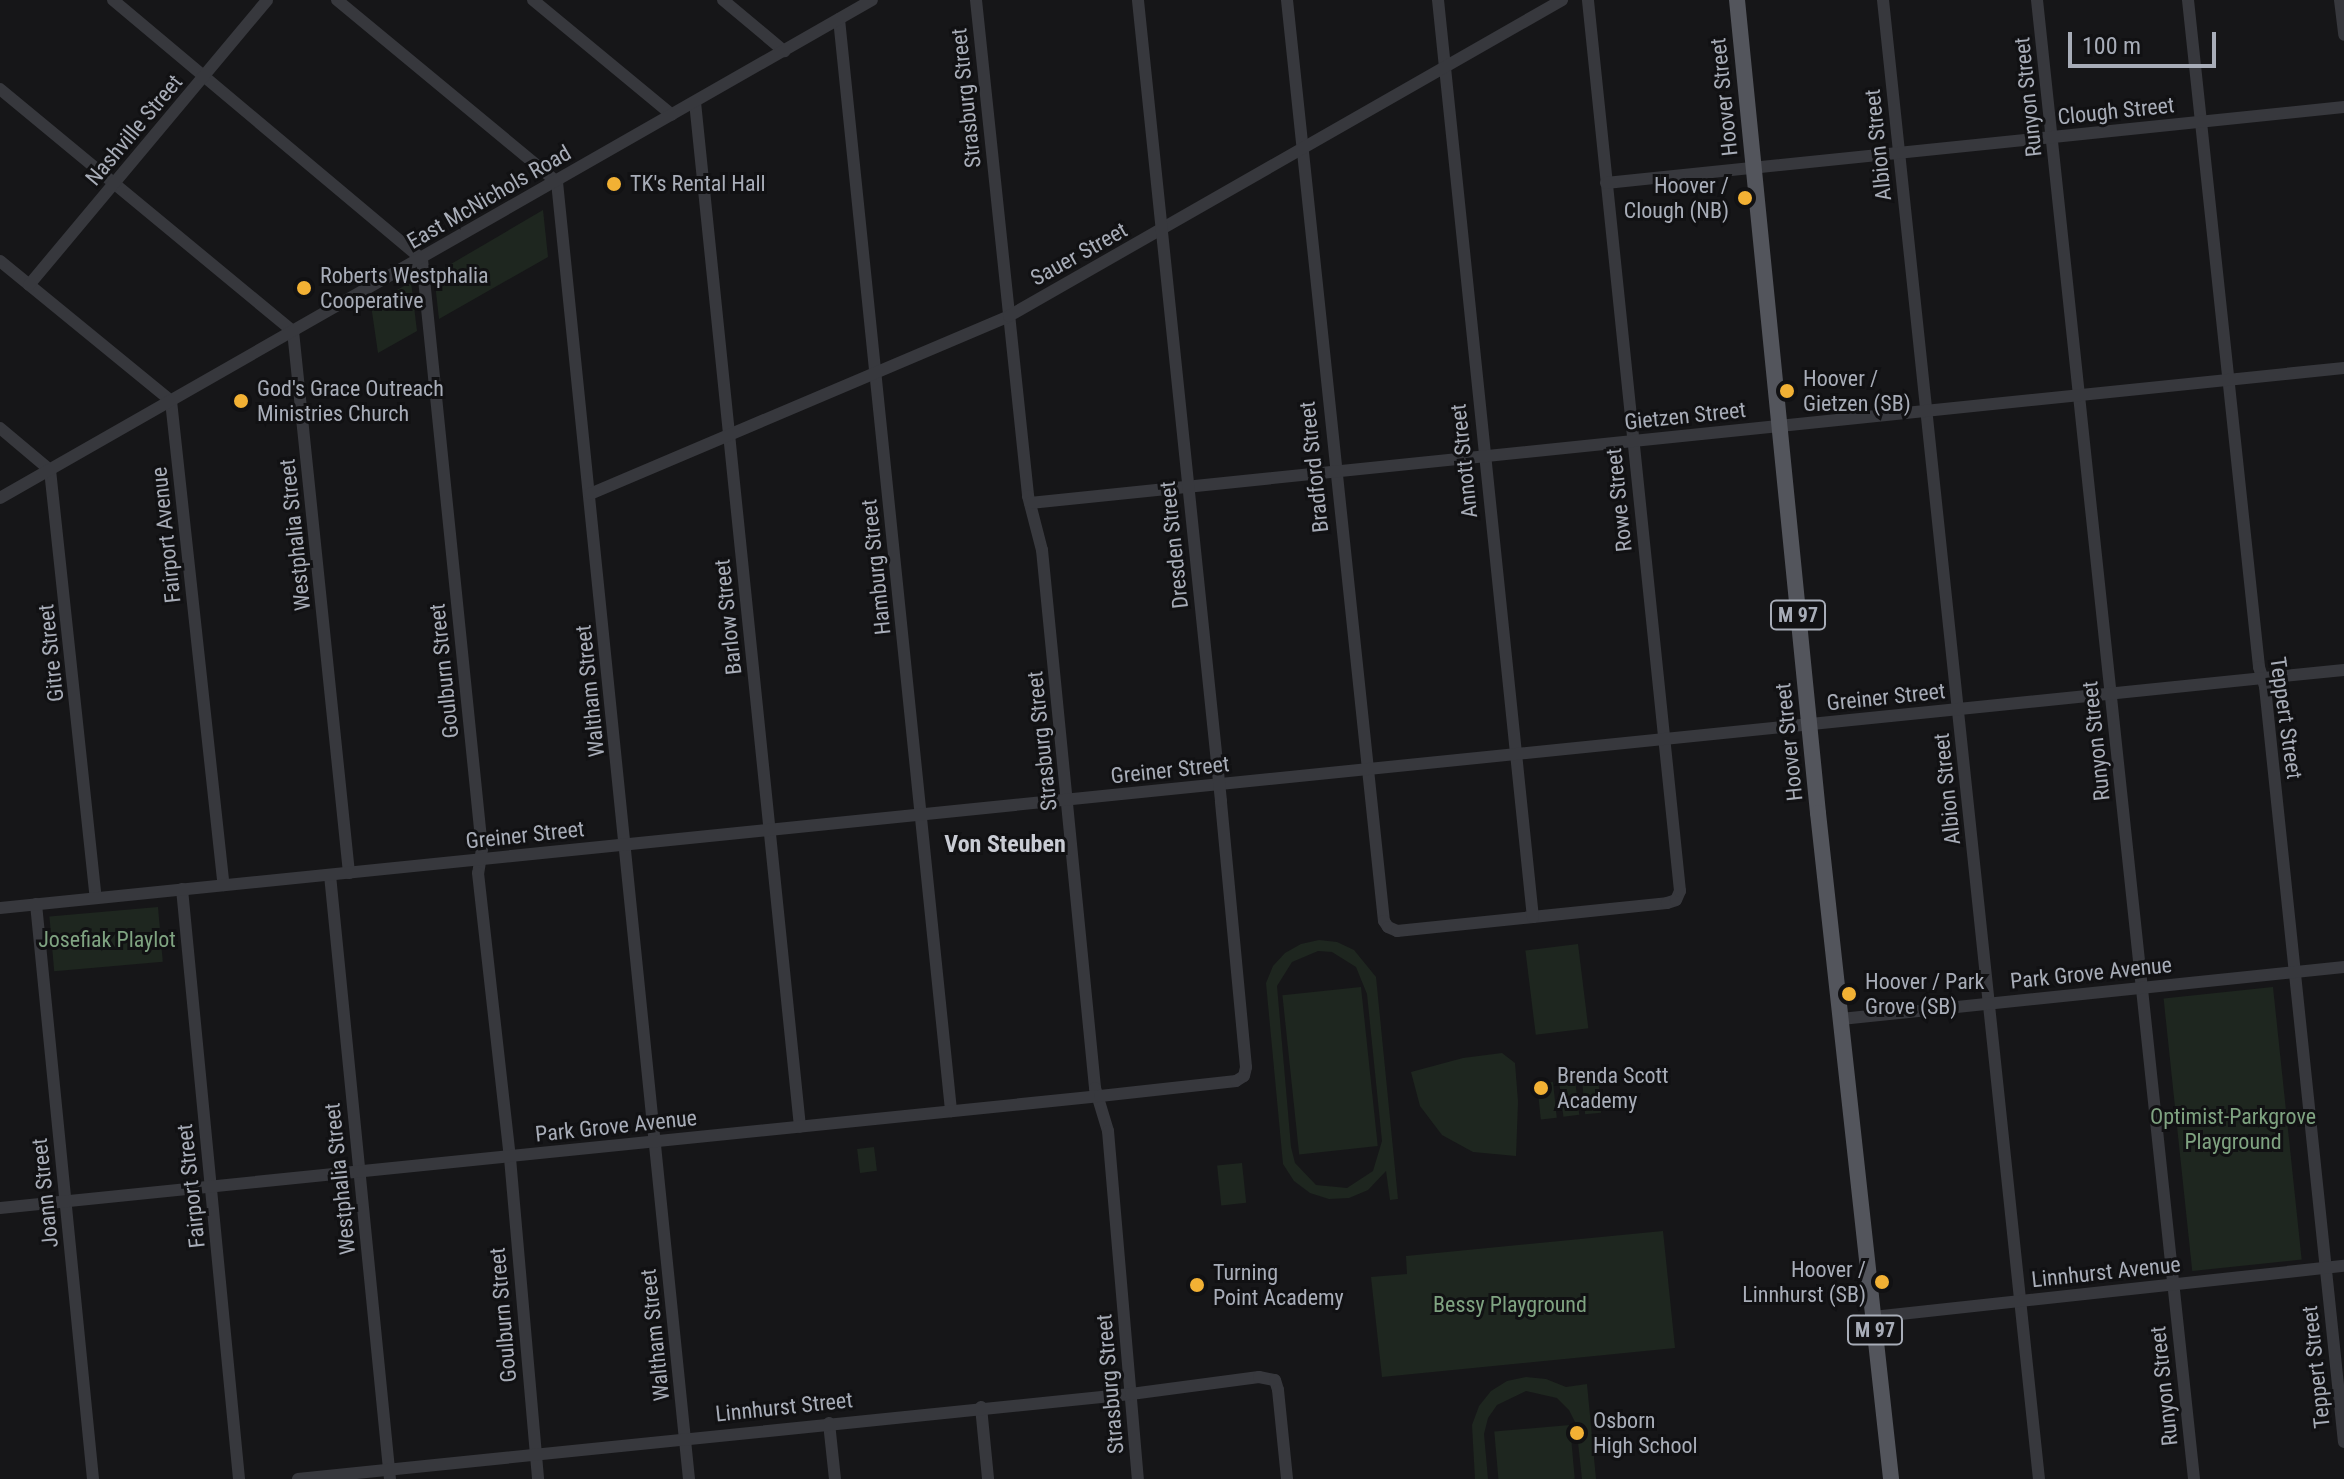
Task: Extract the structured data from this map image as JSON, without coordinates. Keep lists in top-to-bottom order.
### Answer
{
  "streets": {
    "main road": ["Hoover Street", "M 97"],
    "street": [
      "Runyon Street",
      "Strasburg Street",
      "Clough Street",
      "Nashville Street",
      "Albion Street",
      "East McNichols Road",
      "Sauer Street",
      "Gietzen Street",
      "Annott Street",
      "Bradford Street",
      "Rowe Street",
      "Fairport Avenue",
      "Westphalia Street",
      "Dresden Street",
      "Hamburg Street",
      "Barlow Street",
      "Gitre Street",
      "Goulburn Street",
      "Waltham Street",
      "Greiner Street",
      "Teppert Street",
      "Park Grove Avenue",
      "Fairport Street",
      "Joann Street",
      "Linnhurst Avenue",
      "Linnhurst Street"
    ]
  },
  "crossings": [
    ["Hoover Street", "Clough Street"],
    ["Hoover Street", "Gietzen Street"],
    ["Hoover Street", "Greiner Street"],
    ["Hoover Street", "Park Grove Avenue"],
    ["Hoover Street", "Linnhurst Avenue"],
    ["Runyon Street", "Clough Street"],
    ["Runyon Street", "Gietzen Street"],
    ["Runyon Street", "Greiner Street"],
    ["Runyon Street", "Park Grove Avenue"],
    ["Runyon Street", "Linnhurst Avenue"],
    ["Strasburg Street", "Sauer Street"],
    ["Strasburg Street", "Gietzen Street"],
    ["Strasburg Street", "Greiner Street"],
    ["Strasburg Street", "Park Grove Avenue"],
    ["Strasburg Street", "Linnhurst Street"],
    ["Clough Street", "Albion Street"],
    ["Clough Street", "Rowe Street"],
    ["Clough Street", "Teppert Street"],
    ["Albion Street", "Gietzen Street"],
    ["Albion Street", "Greiner Street"],
    ["Albion Street", "Park Grove Avenue"],
    ["Albion Street", "Linnhurst Avenue"],
    ["East McNichols Road", "Fairport Avenue"],
    ["East McNichols Road", "Westphalia Street"],
    ["East McNichols Road", "Hamburg Street"],
    ["East McNichols Road", "Barlow Street"],
    ["East McNichols Road", "Gitre Street"],
    ["East McNichols Road", "Goulburn Street"],
    ["East McNichols Road", "Waltham Street"],
    ["Sauer Street", "Annott Street"],
    ["Sauer Street", "Bradford Street"],
    ["Sauer Street", "Dresden Street"],
    ["Sauer Street", "Hamburg Street"],
    ["Sauer Street", "Barlow Street"],
    ["Sauer Street", "Waltham Street"],
    ["Gietzen Street", "Annott Street"],
    ["Gietzen Street", "Bradford Street"],
    ["Gietzen Street", "Rowe Street"],
    ["Gietzen Street", "Dresden Street"],
    ["Gietzen Street", "Teppert Street"],
    ["Annott Street", "Bradford Street"],
    ["Annott Street", "Rowe Street"],
    ["Annott Street", "Greiner Street"],
    ["Bradford Street", "Rowe Street"],
    ["Bradford Street", "Greiner Street"],
    ["Rowe Street", "Greiner Street"],
    ["Fairport Avenue", "Greiner Street"],
    ["Westphalia Street", "Greiner Street"],
    ["Westphalia Street", "Park Grove Avenue"],
    ["Westphalia Street", "Linnhurst Street"],
    ["Dresden Street", "Greiner Street"],
    ["Dresden Street", "Park Grove Avenue"],
    ["Hamburg Street", "Greiner Street"],
    ["Hamburg Street", "Park Grove Avenue"],
    ["Barlow Street", "Greiner Street"],
    ["Barlow Street", "Park Grove Avenue"],
    ["Gitre Street", "Greiner Street"],
    ["Goulburn Street", "Greiner Street"],
    ["Goulburn Street", "Park Grove Avenue"],
    ["Goulburn Street", "Linnhurst Street"],
    ["Waltham Street", "Greiner Street"],
    ["Waltham Street", "Park Grove Avenue"],
    ["Waltham Street", "Linnhurst Street"],
    ["Greiner Street", "Teppert Street"],
    ["Greiner Street", "Fairport Street"],
    ["Greiner Street", "Joann Street"],
    ["Teppert Street", "Park Grove Avenue"],
    ["Teppert Street", "Linnhurst Avenue"],
    ["Park Grove Avenue", "Fairport Street"],
    ["Park Grove Avenue", "Joann Street"]
  ],
  "districts": ["Von Steuben"],
  "parks": ["Josefiak Playlot", "Optimist-Parkgrove Playground", "Bessy Playground"],
  "places": [
    "TK's Rental Hall",
    "Hoover / Clough (NB)",
    "Roberts Westphalia Cooperative",
    "Hoover / Gietzen (SB)",
    "God's Grace Outreach Ministries Church",
    "Hoover / Park Grove (SB)",
    "Brenda Scott Academy",
    "Hoover / Linnhurst (SB)",
    "Turning Point Academy",
    "Osborn High School"
  ],
  "scale_bar": "100 m"
}
